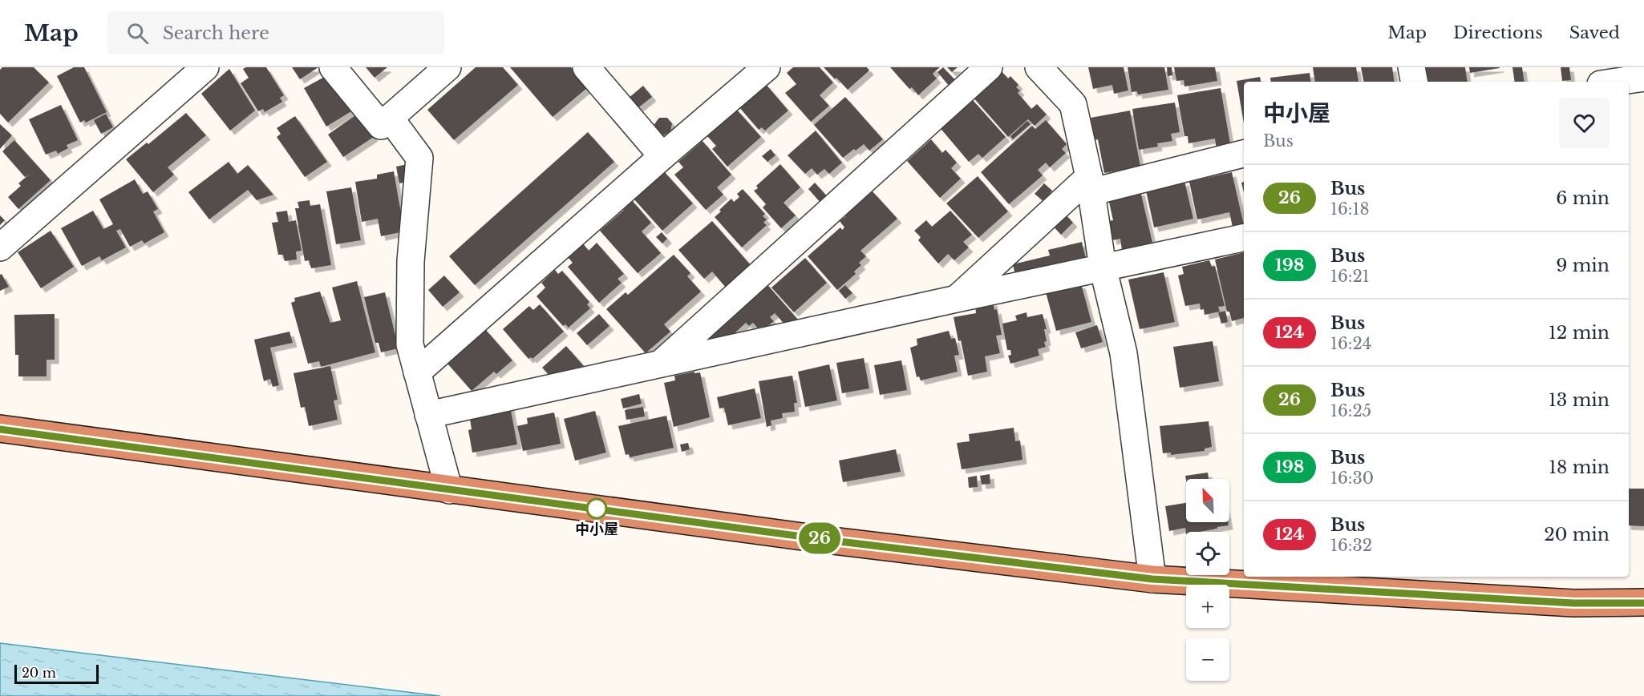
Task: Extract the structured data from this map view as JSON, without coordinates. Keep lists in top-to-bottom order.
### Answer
{
  "places": ["中小屋"],
  "lines": ["bus line 26"],
  "scale_bar": "20 m",
  "north": "top left",
  "page": {
    "header": "Map",
    "search": "Search here",
    "nav": ["Map", "Directions", "Saved"],
    "on_map": "26",
    "heading": ["中小屋", "Bus"],
    "list": [
      {
        "mark": "26",
        "name": "Bus",
        "note": "16:18",
        "value": "6 min"
      },
      {
        "mark": "198",
        "name": "Bus",
        "note": "16:21",
        "value": "9 min"
      },
      {
        "mark": "124",
        "name": "Bus",
        "note": "16:24",
        "value": "12 min"
      },
      {
        "mark": "26",
        "name": "Bus",
        "note": "16:25",
        "value": "13 min"
      },
      {
        "mark": "198",
        "name": "Bus",
        "note": "16:30",
        "value": "18 min"
      },
      {
        "mark": "124",
        "name": "Bus",
        "note": "16:32",
        "value": "20 min"
      }
    ],
    "map_buttons": ["+", "−"],
    "scale": "20 m"
  }
}
